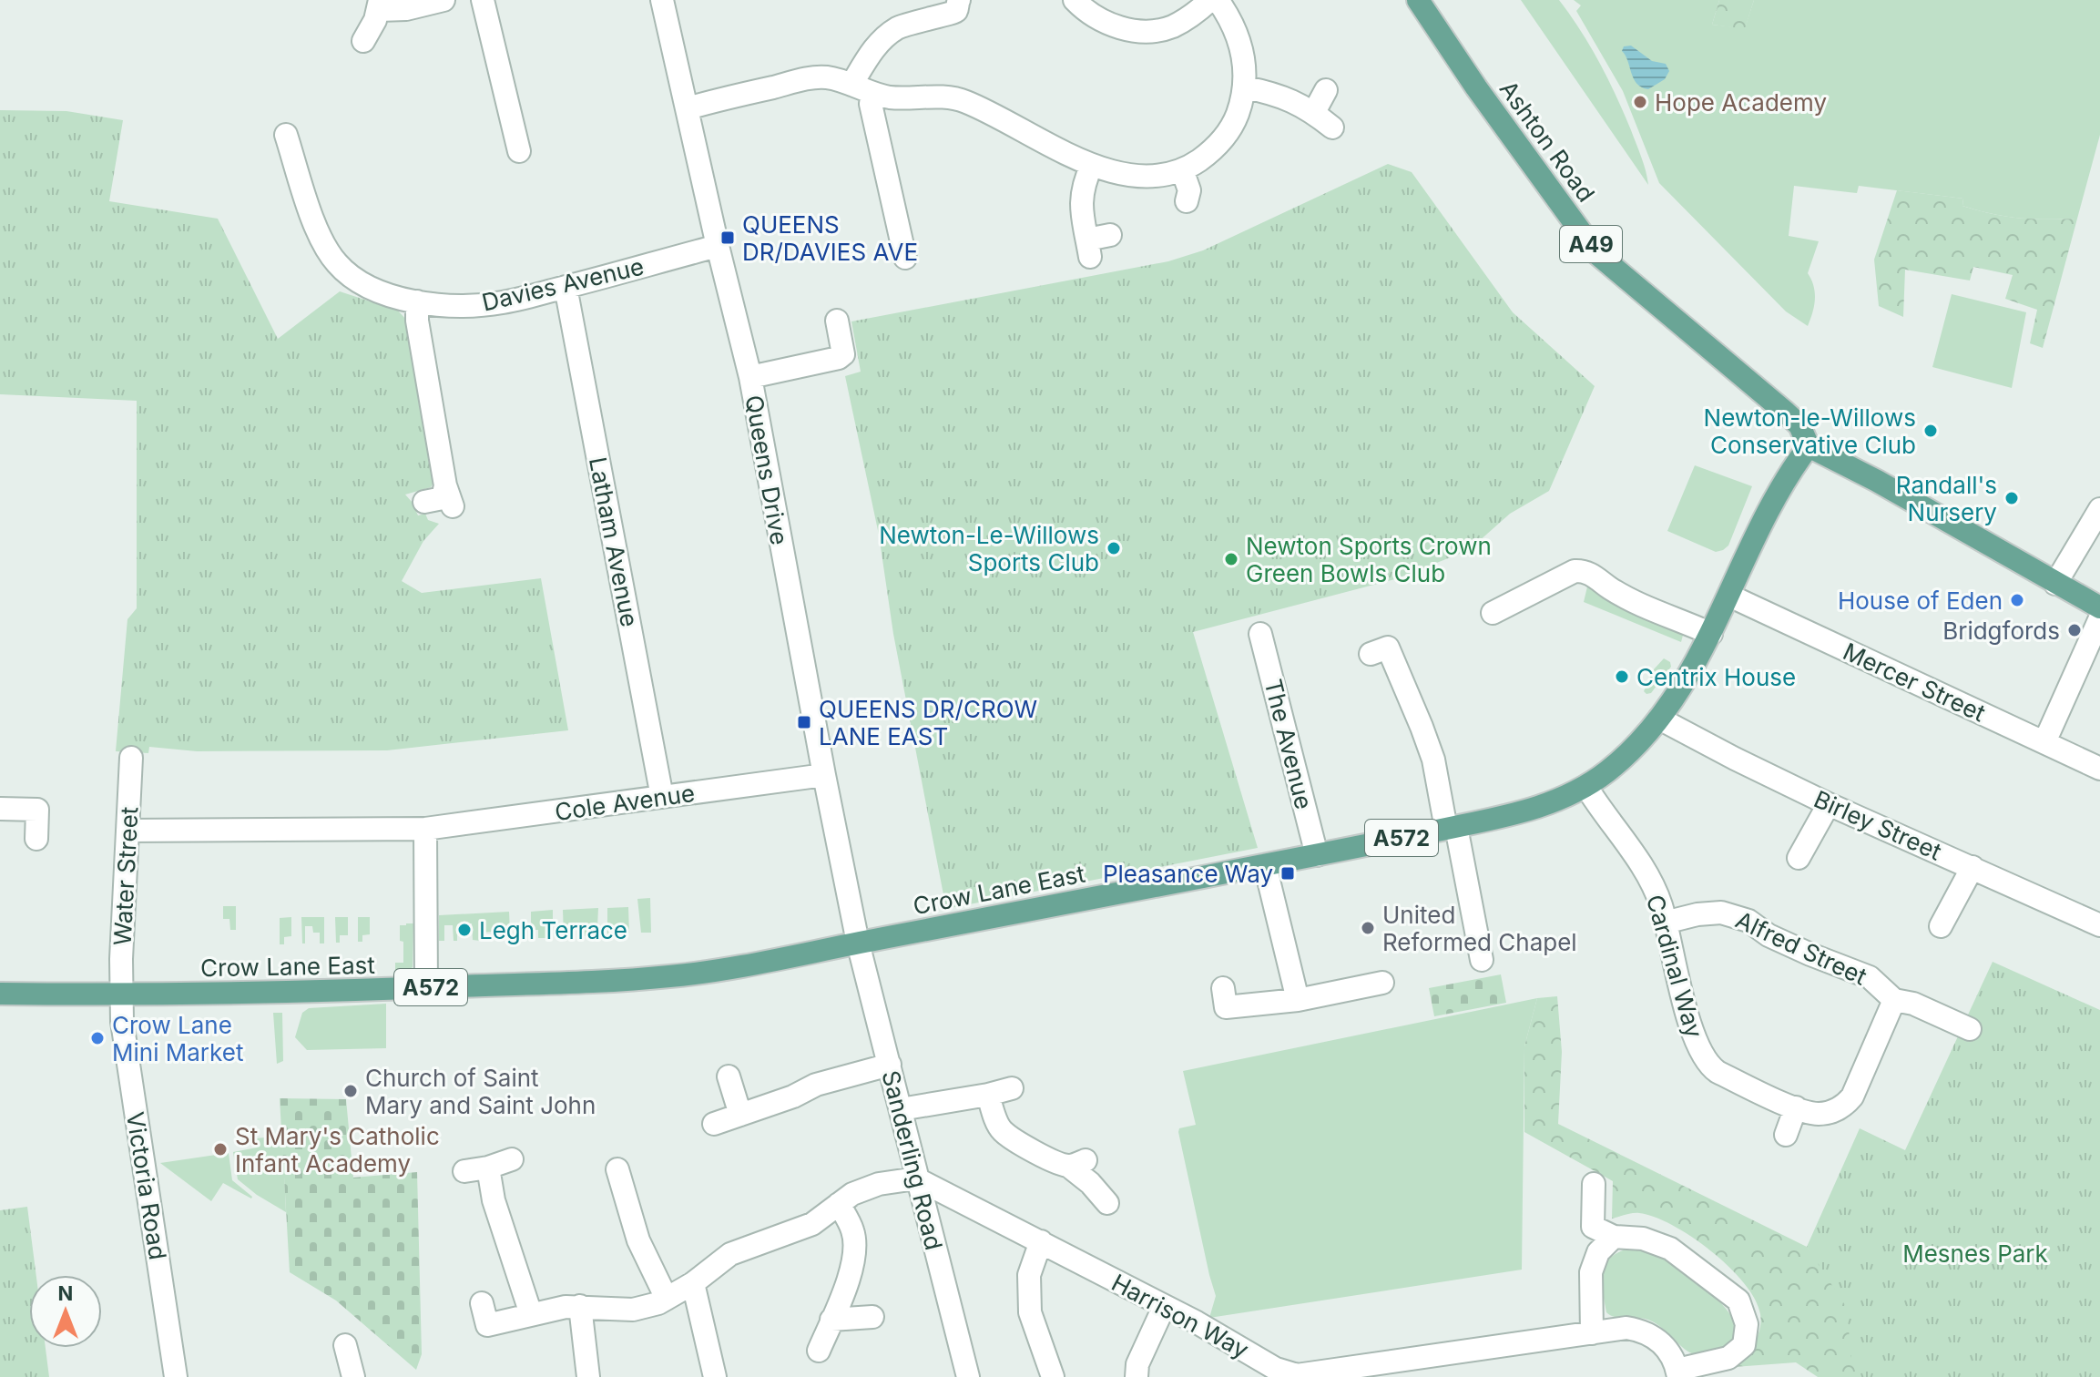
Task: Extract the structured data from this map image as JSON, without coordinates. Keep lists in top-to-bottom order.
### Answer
{
  "streets": {
    "main road": [
      "Ashton Road",
      "A49",
      "A572",
      "Crow Lane East"
    ],
    "street": [
      "Davies Avenue",
      "Queens Drive",
      "Latham Avenue",
      "Mercer Street",
      "The Avenue",
      "Cole Avenue",
      "Birley Street",
      "Water Street",
      "Alfred Street",
      "Cardinal Way",
      "Sanderling Road",
      "Victoria Road",
      "Harrison Way"
    ]
  },
  "crossings": [
    ["Ashton Road", "Crow Lane East"],
    ["Davies Avenue", "Queens Drive"],
    ["Davies Avenue", "Latham Avenue"],
    ["Queens Drive", "Cole Avenue"],
    ["Queens Drive", "Crow Lane East"],
    ["Queens Drive", "Sanderling Road"],
    ["Latham Avenue", "Cole Avenue"],
    ["Mercer Street", "Crow Lane East"],
    ["The Avenue", "Crow Lane East"],
    ["Cole Avenue", "Water Street"],
    ["Birley Street", "Crow Lane East"],
    ["Water Street", "Crow Lane East"],
    ["Water Street", "Victoria Road"],
    ["Crow Lane East", "Cardinal Way"],
    ["Crow Lane East", "Sanderling Road"],
    ["Crow Lane East", "Victoria Road"],
    ["Alfred Street", "Cardinal Way"],
    ["Sanderling Road", "Harrison Way"]
  ],
  "parks": ["Mesnes Park"],
  "places": {
    "other": [
      "Hope Academy",
      "Newton-le-Willows Conservative Club",
      "Randall's Nursery",
      "Newton-Le-Willows Sports Club",
      "Newton Sports Crown Green Bowls Club",
      "House of Eden",
      "Bridgfords",
      "Centrix House",
      "United Reformed Chapel",
      "Legh Terrace",
      "Crow Lane Mini Market",
      "Church of Saint Mary and Saint John",
      "St Mary's Catholic Infant Academy"
    ],
    "transit": ["QUEENS DR/DAVIES AVE", "QUEENS DR/CROW LANE EAST", "Pleasance Way"]
  },
  "north": "top"
}
